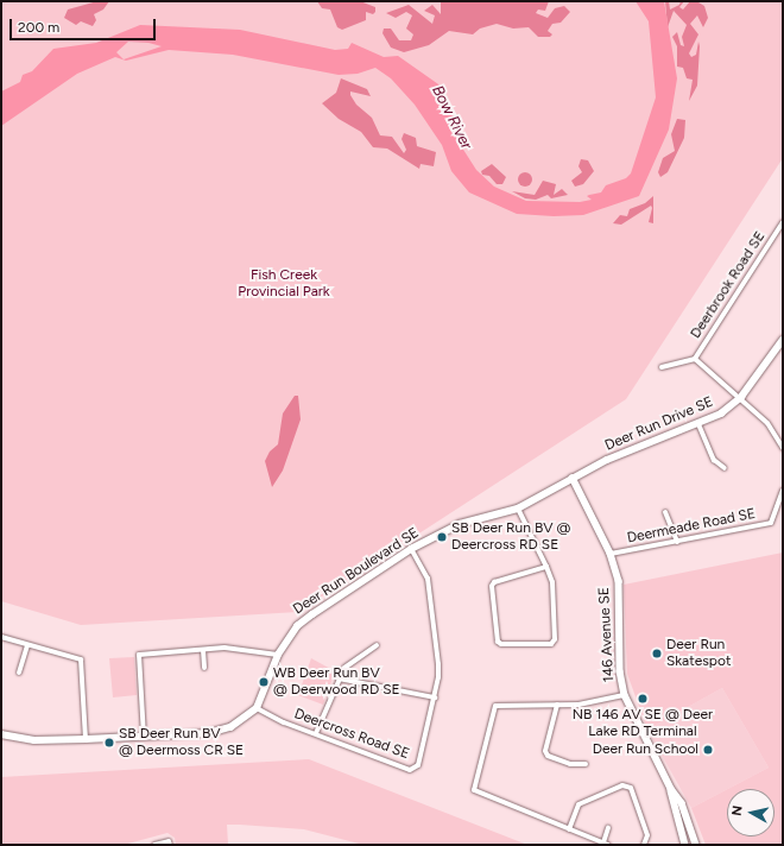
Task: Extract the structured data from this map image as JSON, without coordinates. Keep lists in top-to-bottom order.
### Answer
{
  "streets": {
    "street": [
      "Deerbrook Road SE",
      "Deer Run Drive SE",
      "Deermeade Road SE",
      "Deer Run Boulevard SE",
      "146 Avenue SE",
      "Deercross Road SE"
    ]
  },
  "crossings": [
    ["Deerbrook Road SE", "Deer Run Drive SE"],
    ["Deer Run Drive SE", "Deer Run Boulevard SE"],
    ["Deer Run Drive SE", "146 Avenue SE"],
    ["Deermeade Road SE", "146 Avenue SE"],
    ["Deer Run Boulevard SE", "146 Avenue SE"],
    ["Deer Run Boulevard SE", "Deercross Road SE"]
  ],
  "water": ["Bow River"],
  "parks": ["Fish Creek Provincial Park"],
  "places": [
    "SB Deer Run BV @ Deercross RD SE",
    "Deer Run Skatespot",
    "WB Deer Run BV @ Deerwood RD SE",
    "NB 146 AV SE @ Deer Lake RD Terminal",
    "SB Deer Run BV @ Deermoss CR SE",
    "Deer Run School"
  ],
  "scale_bar": "200 m",
  "north": "left"
}
